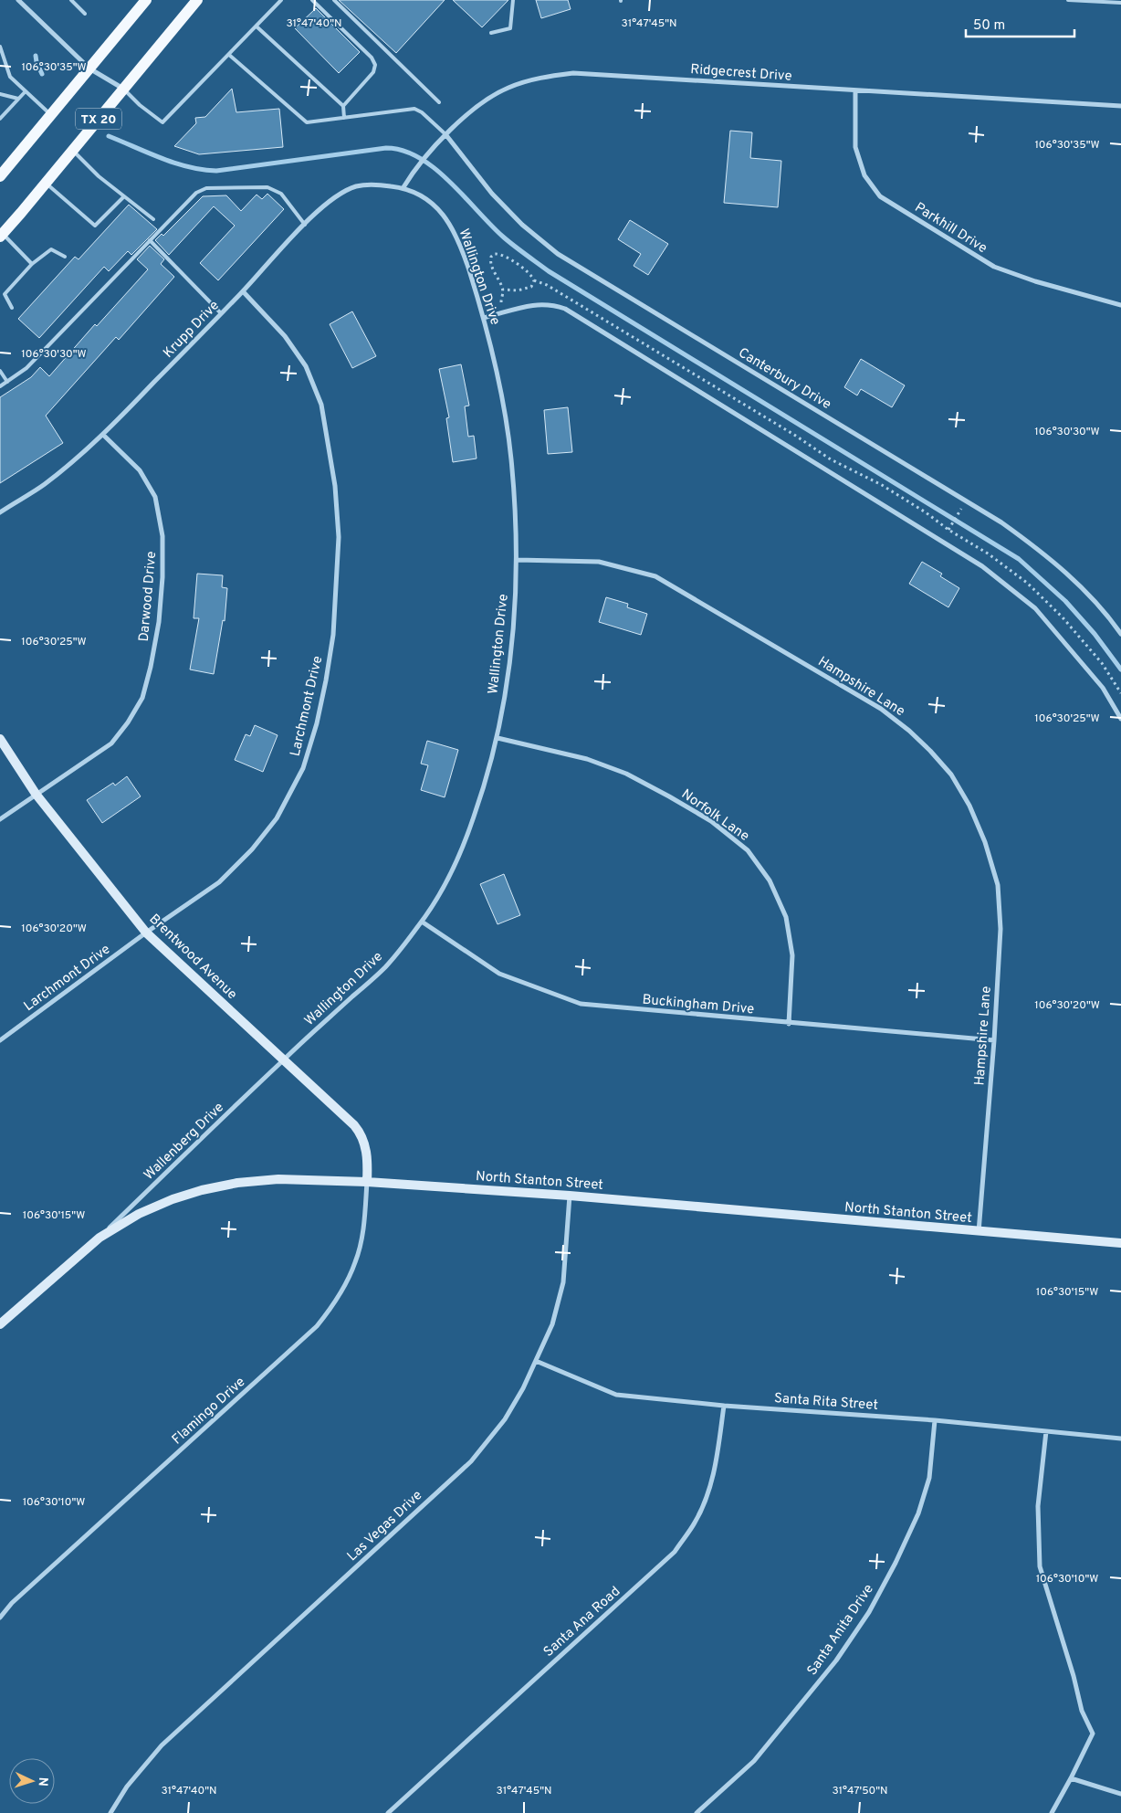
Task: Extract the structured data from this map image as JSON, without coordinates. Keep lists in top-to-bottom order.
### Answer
{
  "streets": {
    "main road": ["TX 20"],
    "street": [
      "Ridgecrest Drive",
      "Parkhill Drive",
      "Wallington Drive",
      "Krupp Drive",
      "Canterbury Drive",
      "Darwood Drive",
      "Hampshire Lane",
      "Larchmont Drive",
      "Norfolk Lane",
      "Brentwood Avenue",
      "Buckingham Drive",
      "Wallenberg Drive",
      "North Stanton Street",
      "Santa Rita Street",
      "Flamingo Drive",
      "Las Vegas Drive",
      "Santa Ana Road",
      "Santa Anita Drive"
    ]
  },
  "crossings": [
    ["Ridgecrest Drive", "Parkhill Drive"],
    ["Ridgecrest Drive", "Wallington Drive"],
    ["Ridgecrest Drive", "Krupp Drive"],
    ["Ridgecrest Drive", "Canterbury Drive"],
    ["Wallington Drive", "Krupp Drive"],
    ["Wallington Drive", "Hampshire Lane"],
    ["Wallington Drive", "Norfolk Lane"],
    ["Wallington Drive", "Brentwood Avenue"],
    ["Wallington Drive", "Buckingham Drive"],
    ["Wallington Drive", "Wallenberg Drive"],
    ["Krupp Drive", "Darwood Drive"],
    ["Krupp Drive", "Larchmont Drive"],
    ["Darwood Drive", "Brentwood Avenue"],
    ["Hampshire Lane", "Buckingham Drive"],
    ["Hampshire Lane", "North Stanton Street"],
    ["Larchmont Drive", "Brentwood Avenue"],
    ["Norfolk Lane", "Buckingham Drive"],
    ["Brentwood Avenue", "Wallenberg Drive"],
    ["Brentwood Avenue", "North Stanton Street"],
    ["Brentwood Avenue", "Flamingo Drive"],
    ["Wallenberg Drive", "North Stanton Street"],
    ["North Stanton Street", "Flamingo Drive"],
    ["North Stanton Street", "Las Vegas Drive"],
    ["Santa Rita Street", "Las Vegas Drive"],
    ["Santa Rita Street", "Santa Ana Road"],
    ["Santa Rita Street", "Santa Anita Drive"]
  ],
  "scale_bar": "50 m",
  "north": "right",
  "coordinates": [
    "31°47'40\"N",
    "31°47'45\"N",
    "106°30'35\"W",
    "106°30'30\"W",
    "106°30'25\"W",
    "106°30'20\"W",
    "106°30'15\"W",
    "106°30'10\"W",
    "31°47'50\"N"
  ]
}
